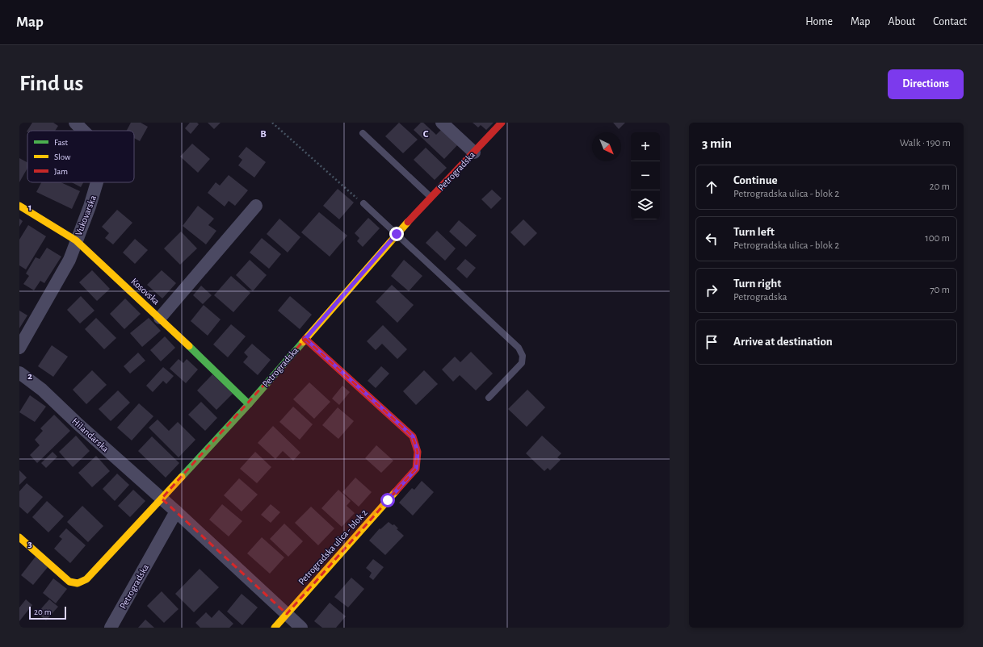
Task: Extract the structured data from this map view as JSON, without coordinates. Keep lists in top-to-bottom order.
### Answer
{
  "streets": {
    "street": [
      "Petrogradska",
      "Vukovarska",
      "Kosovska",
      "Hilandarska",
      "Petrogradska ulica - blok 2"
    ]
  },
  "crossings": [
    ["Petrogradska", "Kosovska"],
    ["Petrogradska", "Hilandarska"],
    ["Petrogradska", "Petrogradska ulica - blok 2"],
    ["Vukovarska", "Kosovska"],
    ["Hilandarska", "Petrogradska ulica - blok 2"]
  ],
  "legend": ["Fast", "Slow", "Jam"],
  "scale_bar": "20 m",
  "north": "bottom right",
  "page": {
    "header": "Map",
    "nav": [
      "Home",
      "Map",
      "About",
      "Contact"
    ],
    "buttons": "Directions",
    "title": "Find us",
    "heading": ["3 min", "Walk · 190 m"],
    "map_buttons": ["+", "−"],
    "list": [
      ["Continue", "Petrogradska ulica - blok 2", "20 m"],
      ["Turn left", "Petrogradska ulica - blok 2", "100 m"],
      ["Turn right", "Petrogradska", "70 m"],
      "Arrive at destination"
    ],
    "scale": "20 m"
  },
  "grid": {
    "columns": ["B", "C"],
    "rows": ["1", "2", "3"]
  }
}
